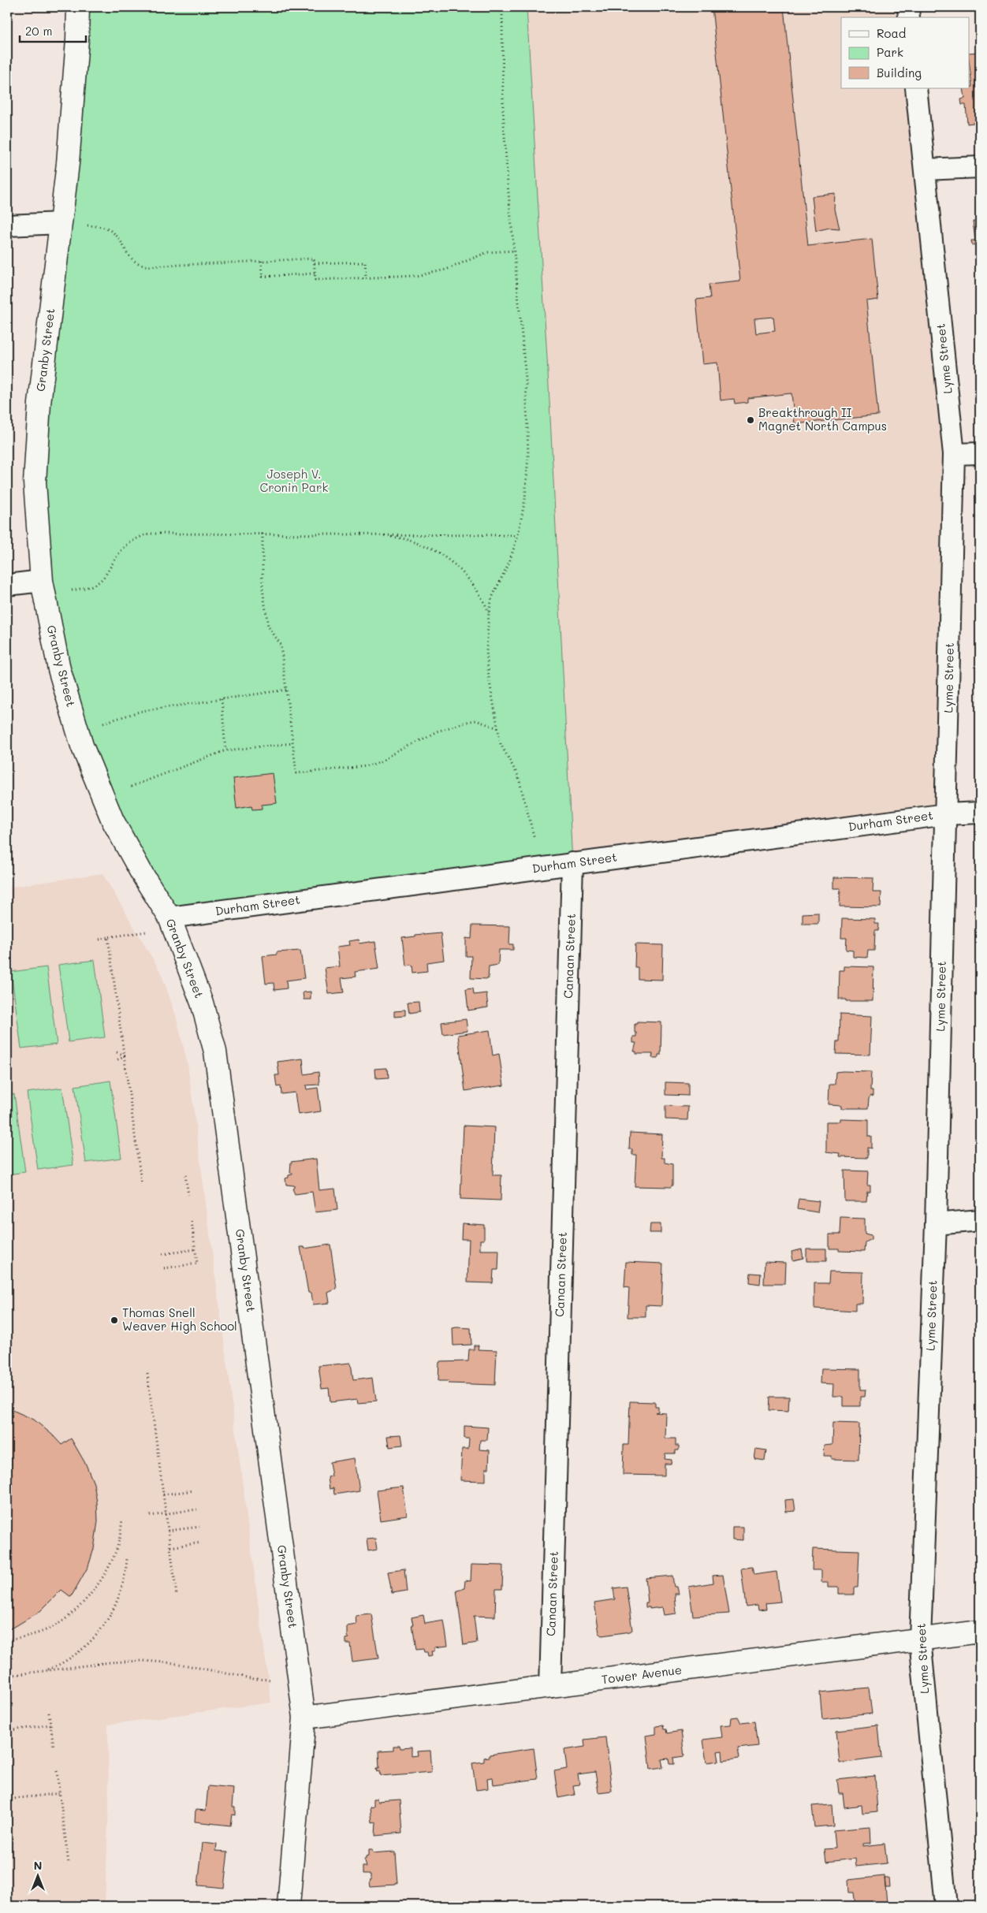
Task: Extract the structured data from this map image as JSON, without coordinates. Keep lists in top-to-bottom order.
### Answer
{
  "streets": {
    "main road": ["Granby Street", "Tower Avenue"],
    "street": ["Lyme Street", "Durham Street", "Canaan Street"]
  },
  "crossings": [
    ["Granby Street", "Durham Street"],
    ["Granby Street", "Tower Avenue"],
    ["Lyme Street", "Durham Street"],
    ["Lyme Street", "Tower Avenue"],
    ["Durham Street", "Canaan Street"],
    ["Canaan Street", "Tower Avenue"]
  ],
  "parks": ["Joseph V. Cronin Park"],
  "places": ["Breakthrough II Magnet North Campus", "Thomas Snell Weaver High School"],
  "legend": ["Road", "Park", "Building"],
  "scale_bar": "20 m",
  "north": "top"
}
